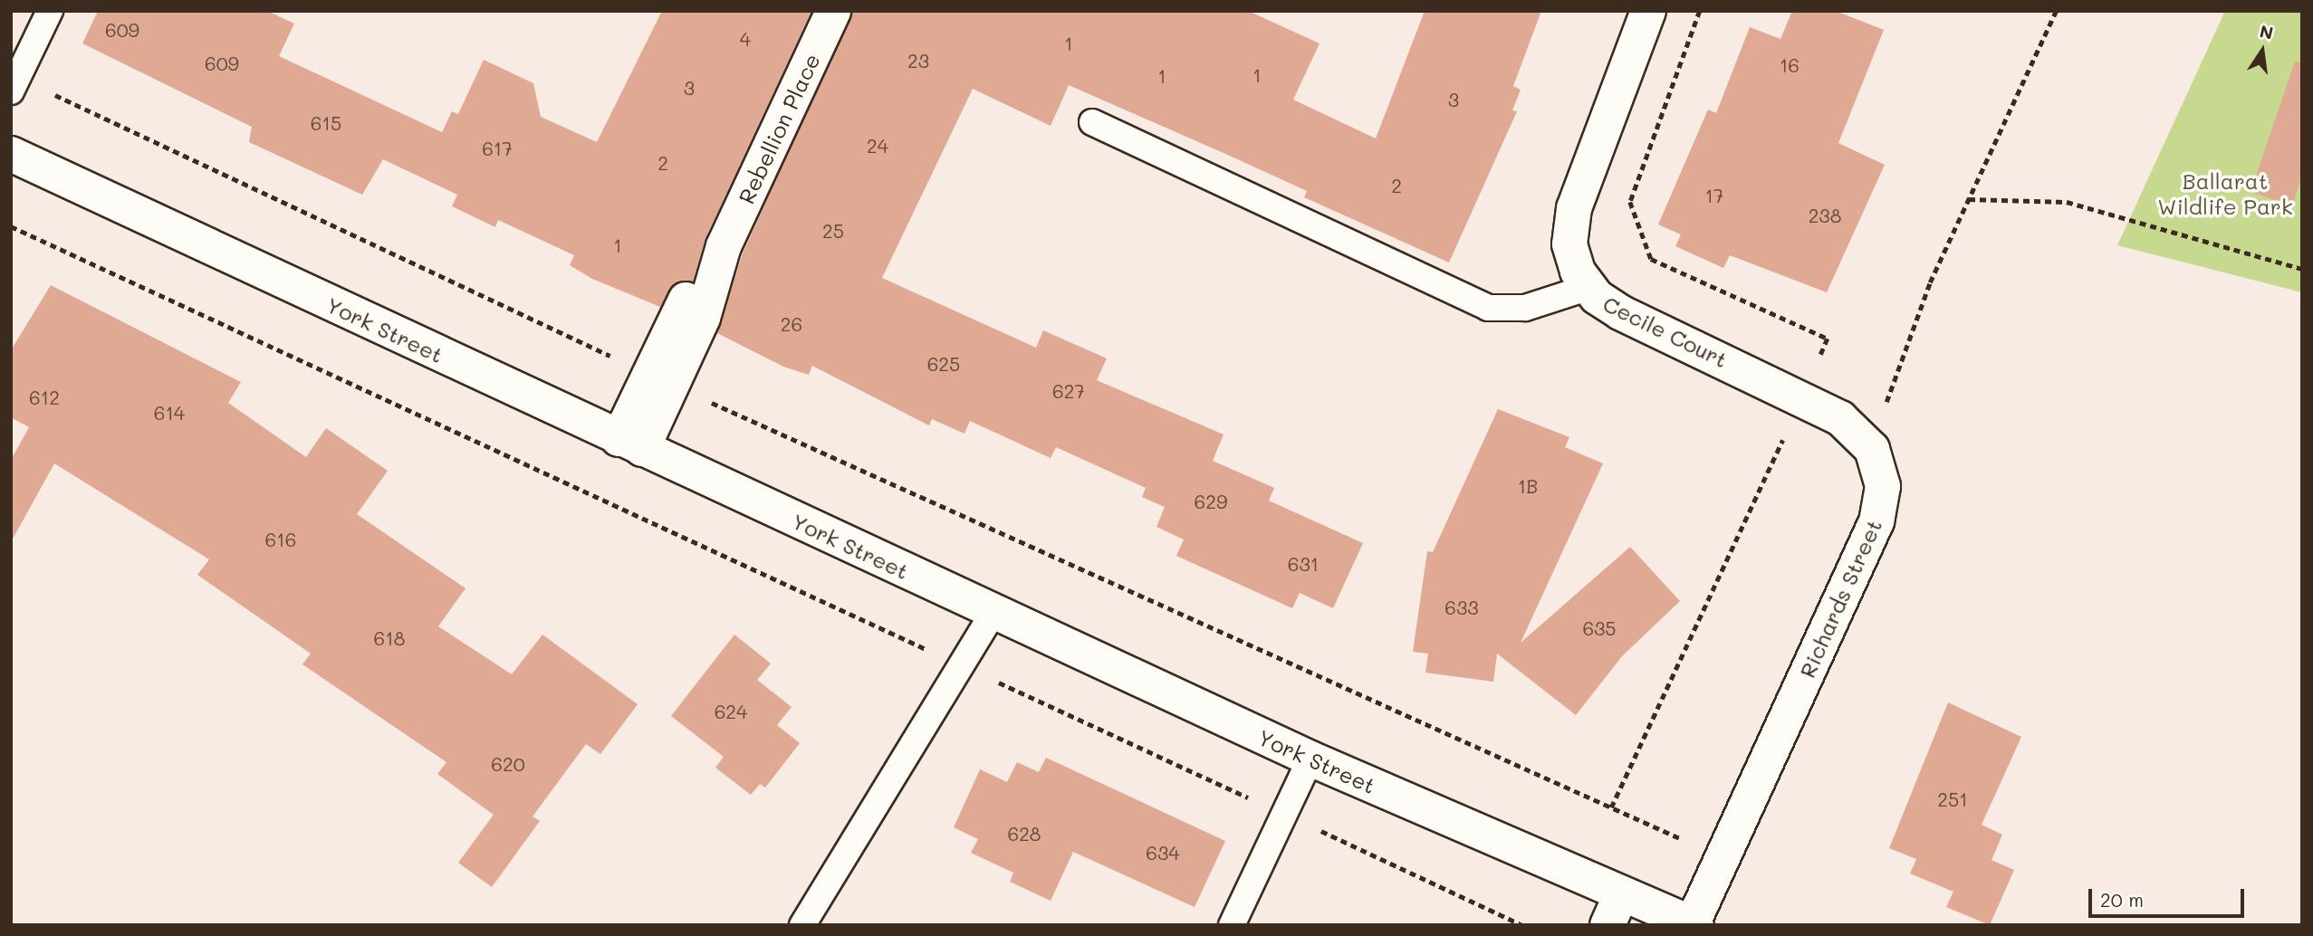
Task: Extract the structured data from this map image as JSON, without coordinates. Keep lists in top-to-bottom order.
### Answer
{
  "streets": {
    "street": [
      "Rebellion Place",
      "York Street",
      "Cecile Court",
      "Richards Street"
    ]
  },
  "crossings": [
    ["Rebellion Place", "York Street"],
    ["York Street", "Richards Street"],
    ["Cecile Court", "Richards Street"]
  ],
  "parks": ["Ballarat Wildlife Park"],
  "house_numbers": [
    "609",
    "4",
    "1",
    "23",
    "609",
    "16",
    "1",
    "1",
    "3",
    "3",
    "615",
    "24",
    "617",
    "2",
    "2",
    "17",
    "238",
    "25",
    "1",
    "26",
    "625",
    "627",
    "612",
    "614",
    "1B",
    "629",
    "616",
    "631",
    "633",
    "635",
    "618",
    "624",
    "620",
    "251",
    "628",
    "634"
  ],
  "scale_bar": "20 m",
  "north": "top"
}
